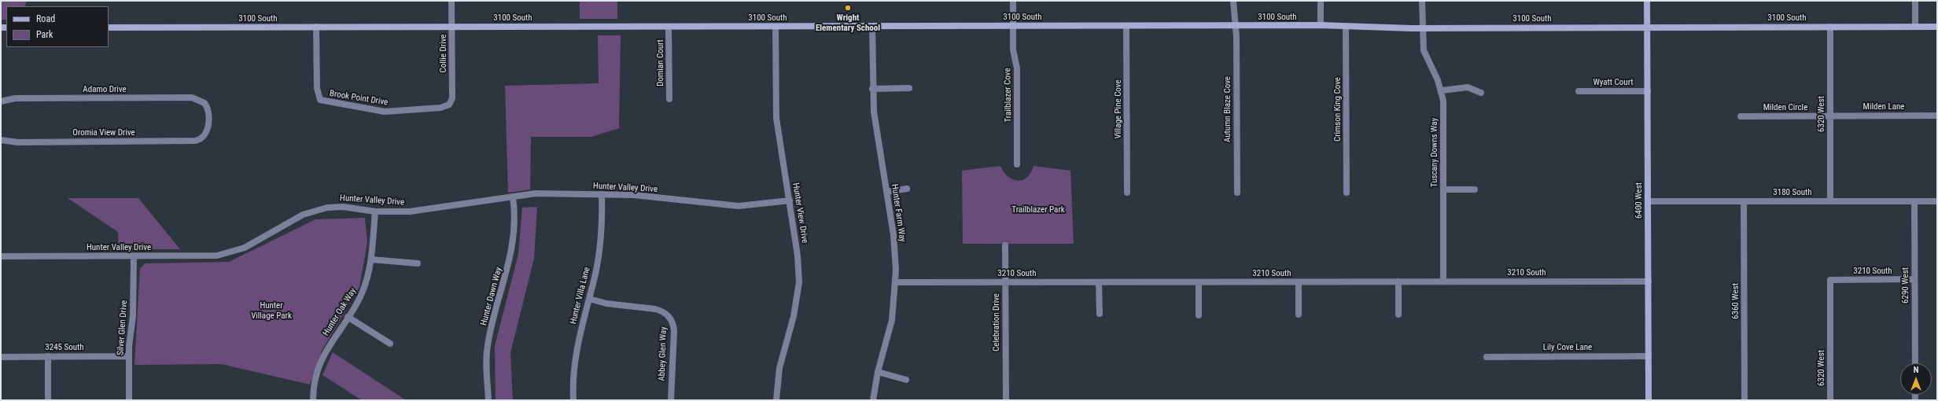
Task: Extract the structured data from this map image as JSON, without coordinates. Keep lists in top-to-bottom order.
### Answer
{
  "streets": {
    "main road": ["3100 South", "6400 West"],
    "street": [
      "Collie Drive",
      "Domian Court",
      "Wyatt Court",
      "Adamo Drive",
      "Trailblazer Cove",
      "Brook Point Drive",
      "Milden Lane",
      "Milden Circle",
      "Village Pine Cove",
      "Autumn Blaze Cove",
      "Crimson King Cove",
      "6320 West",
      "Oromia View Drive",
      "Tuscany Downs Way",
      "Hunter Valley Drive",
      "3180 South",
      "Hunter View Drive",
      "Hunter Farm Way",
      "3210 South",
      "6290 West",
      "Hunter Villa Lane",
      "Hunter Dawn Way",
      "6360 West",
      "Hunter Oak Way",
      "Celebration Drive",
      "Silver Glen Drive",
      "3245 South",
      "Lily Cove Lane",
      "Abbey Glen Way"
    ]
  },
  "crossings": [
    ["3100 South", "Collie Drive"],
    ["3100 South", "Domian Court"],
    ["3100 South", "Trailblazer Cove"],
    ["3100 South", "Brook Point Drive"],
    ["3100 South", "Village Pine Cove"],
    ["3100 South", "Autumn Blaze Cove"],
    ["3100 South", "Crimson King Cove"],
    ["3100 South", "6320 West"],
    ["3100 South", "Tuscany Downs Way"],
    ["3100 South", "6400 West"],
    ["3100 South", "Hunter View Drive"],
    ["3100 South", "Hunter Farm Way"],
    ["Collie Drive", "Brook Point Drive"],
    ["Wyatt Court", "6400 West"],
    ["Adamo Drive", "Oromia View Drive"],
    ["Milden Lane", "Milden Circle"],
    ["Milden Lane", "6320 West"],
    ["Milden Circle", "6320 West"],
    ["6320 West", "3180 South"],
    ["6320 West", "3210 South"],
    ["Tuscany Downs Way", "3210 South"],
    ["Hunter Valley Drive", "Hunter View Drive"],
    ["Hunter Valley Drive", "Hunter Villa Lane"],
    ["Hunter Valley Drive", "Hunter Dawn Way"],
    ["Hunter Valley Drive", "Hunter Oak Way"],
    ["Hunter Valley Drive", "Silver Glen Drive"],
    ["3180 South", "6400 West"],
    ["3180 South", "6290 West"],
    ["3180 South", "6360 West"],
    ["6400 West", "3210 South"],
    ["6400 West", "Lily Cove Lane"],
    ["Hunter Farm Way", "3210 South"],
    ["3210 South", "6290 West"],
    ["3210 South", "Celebration Drive"],
    ["Hunter Villa Lane", "Abbey Glen Way"],
    ["Silver Glen Drive", "3245 South"]
  ],
  "parks": ["Trailblazer Park", "Hunter Village Park"],
  "places": ["Wright Elementary School"],
  "legend": ["Road", "Park"],
  "north": "top"
}
